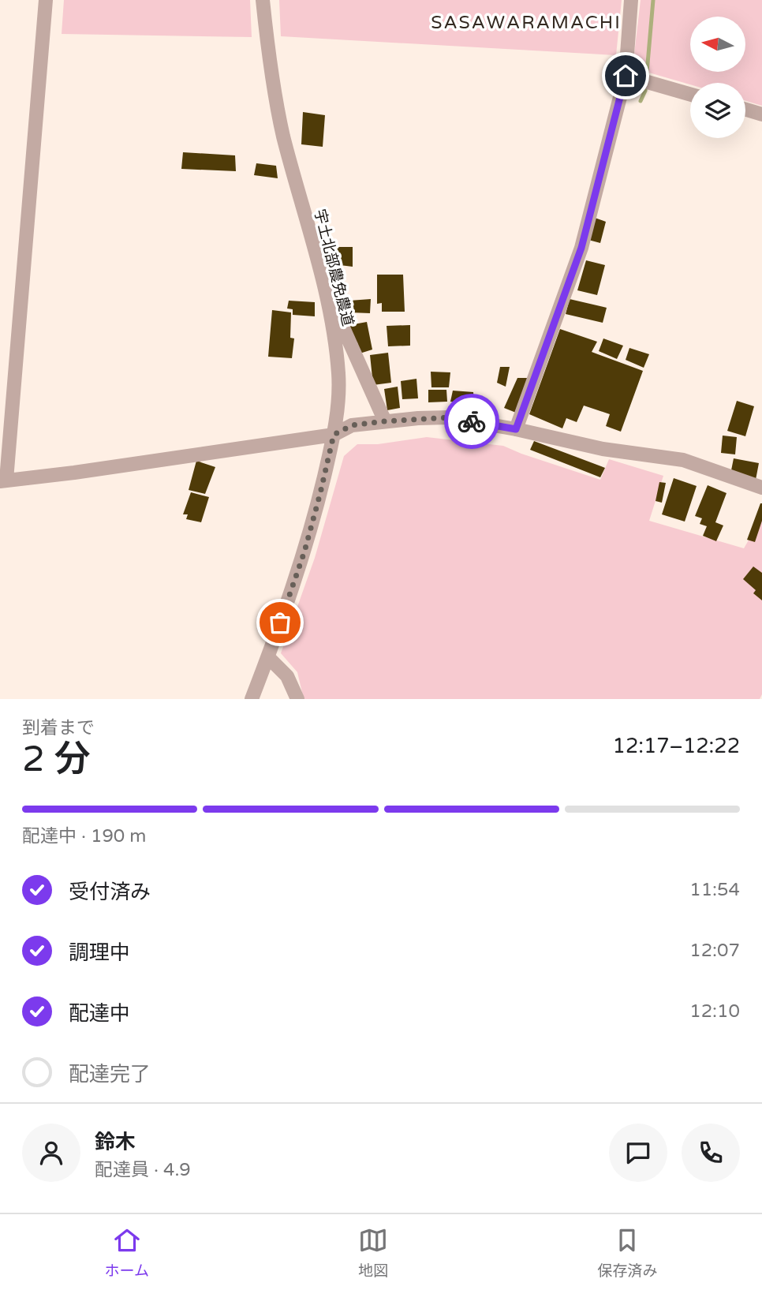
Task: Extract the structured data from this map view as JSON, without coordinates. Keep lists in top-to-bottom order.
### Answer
{
  "streets": {
    "street": ["宇土北部農免農道"]
  },
  "districts": ["SASAWARAMACHI"],
  "north": "left",
  "page": {
    "heading": ["2 分", "到着まで", "12:17–12:22"],
    "panel": ["鈴木", "配達員 · 4.9"],
    "bar": "配達中 · 190 m",
    "list": [
      ["受付済み", "11:54"],
      ["調理中", "12:07"],
      ["配達中", "12:10"],
      "配達完了"
    ],
    "tabs": ["ホーム", "地図", "保存済み"]
  }
}
